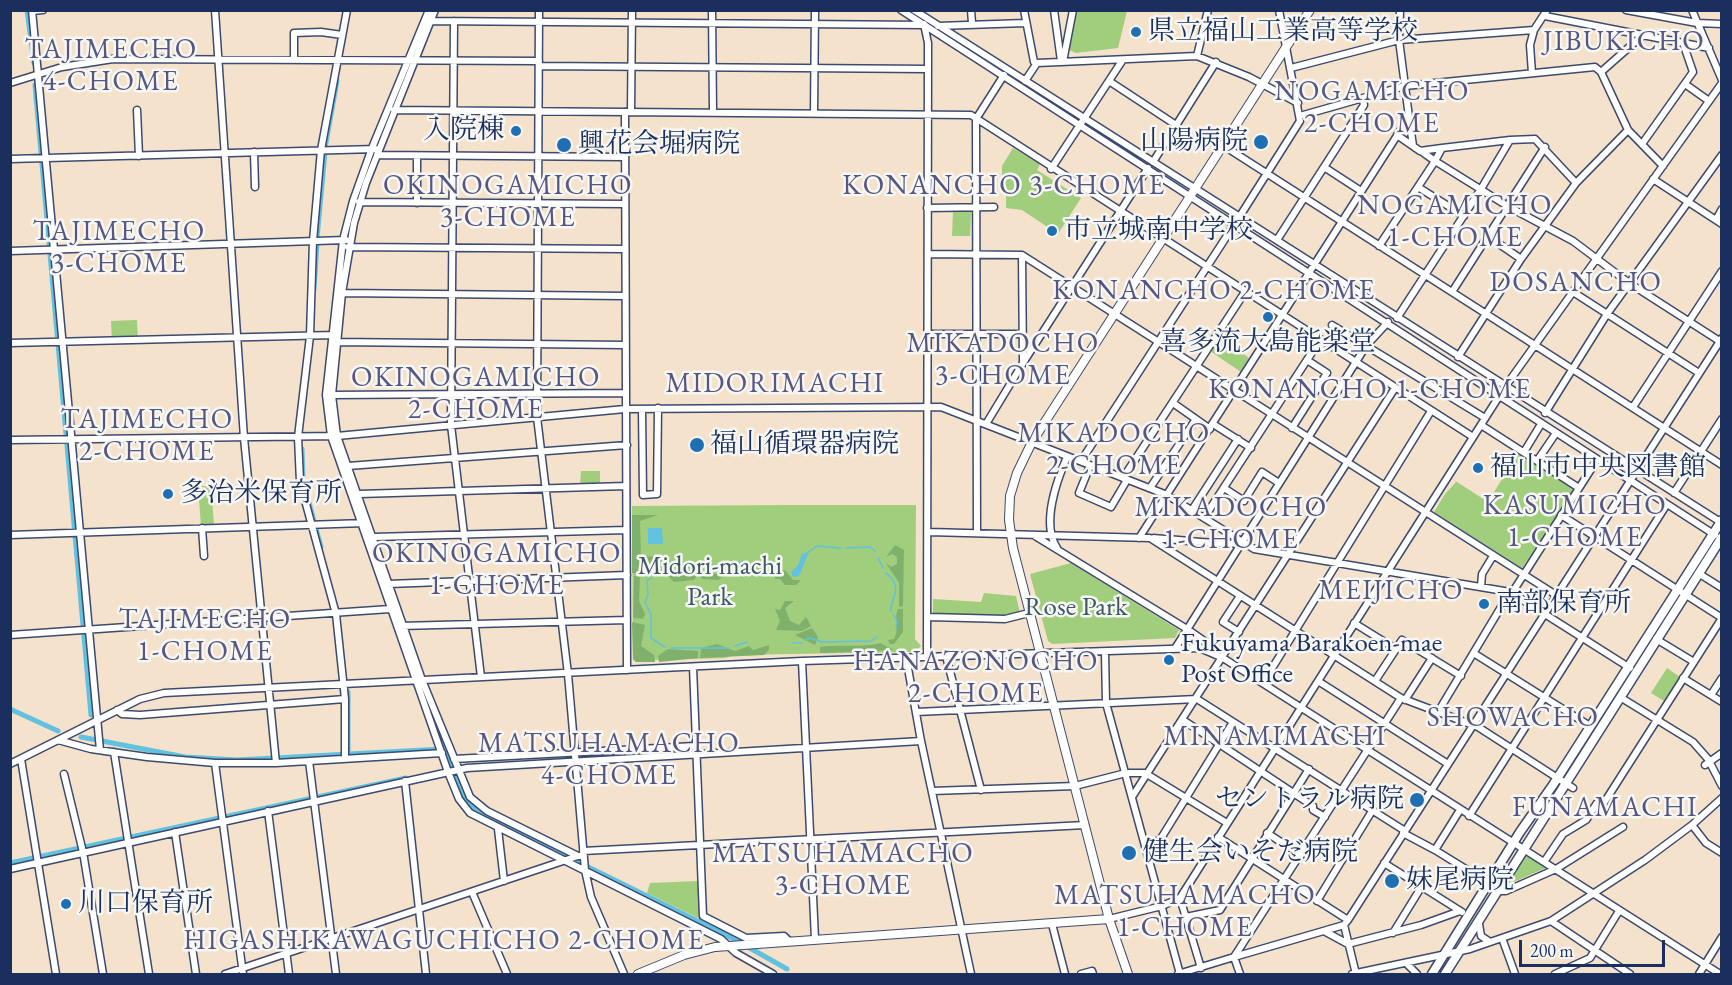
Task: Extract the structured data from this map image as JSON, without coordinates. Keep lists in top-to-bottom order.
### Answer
{
  "districts": [
    "JIBUKICHO",
    "TAJIMECHO 4-CHOME",
    "NOGAMICHO 2-CHOME",
    "OKINOGAMICHO 3-CHOME",
    "KONANCHO 3-CHOME",
    "NOGAMICHO 1-CHOME",
    "TAJIMECHO 3-CHOME",
    "DOSANCHO",
    "KONANCHO 2-CHOME",
    "MIKADOCHO 3-CHOME",
    "OKINOGAMICHO 2-CHOME",
    "MIDORIMACHI",
    "KONANCHO 1-CHOME",
    "TAJIMECHO 2-CHOME",
    "MIKADOCHO 2-CHOME",
    "KASUMICHO 1-CHOME",
    "MIKADOCHO 1-CHOME",
    "OKINOGAMICHO 1-CHOME",
    "MEIJICHO",
    "TAJIMECHO 1-CHOME",
    "HANAZONOCHO 2-CHOME",
    "SHOWACHO",
    "MINAMIMACHI",
    "MATSUHAMACHO 4-CHOME",
    "FUNAMACHI",
    "MATSUHAMACHO 3-CHOME",
    "MATSUHAMACHO 1-CHOME",
    "HIGASHIKAWAGUCHICHO 2-CHOME"
  ],
  "parks": ["Midori-machi Park", "Rose Park"],
  "places": [
    "県立福山工業高等学校",
    "入院棟",
    "山陽病院",
    "興花会堀病院",
    "市立城南中学校",
    "喜多流大島能楽堂",
    "福山循環器病院",
    "福山市中央図書館",
    "多治米保育所",
    "南部保育所",
    "Fukuyama Barakoen-mae Post Office",
    "セントラル病院",
    "健生会いそだ病院",
    "妹尾病院",
    "川口保育所"
  ],
  "scale_bar": "200 m"
}
